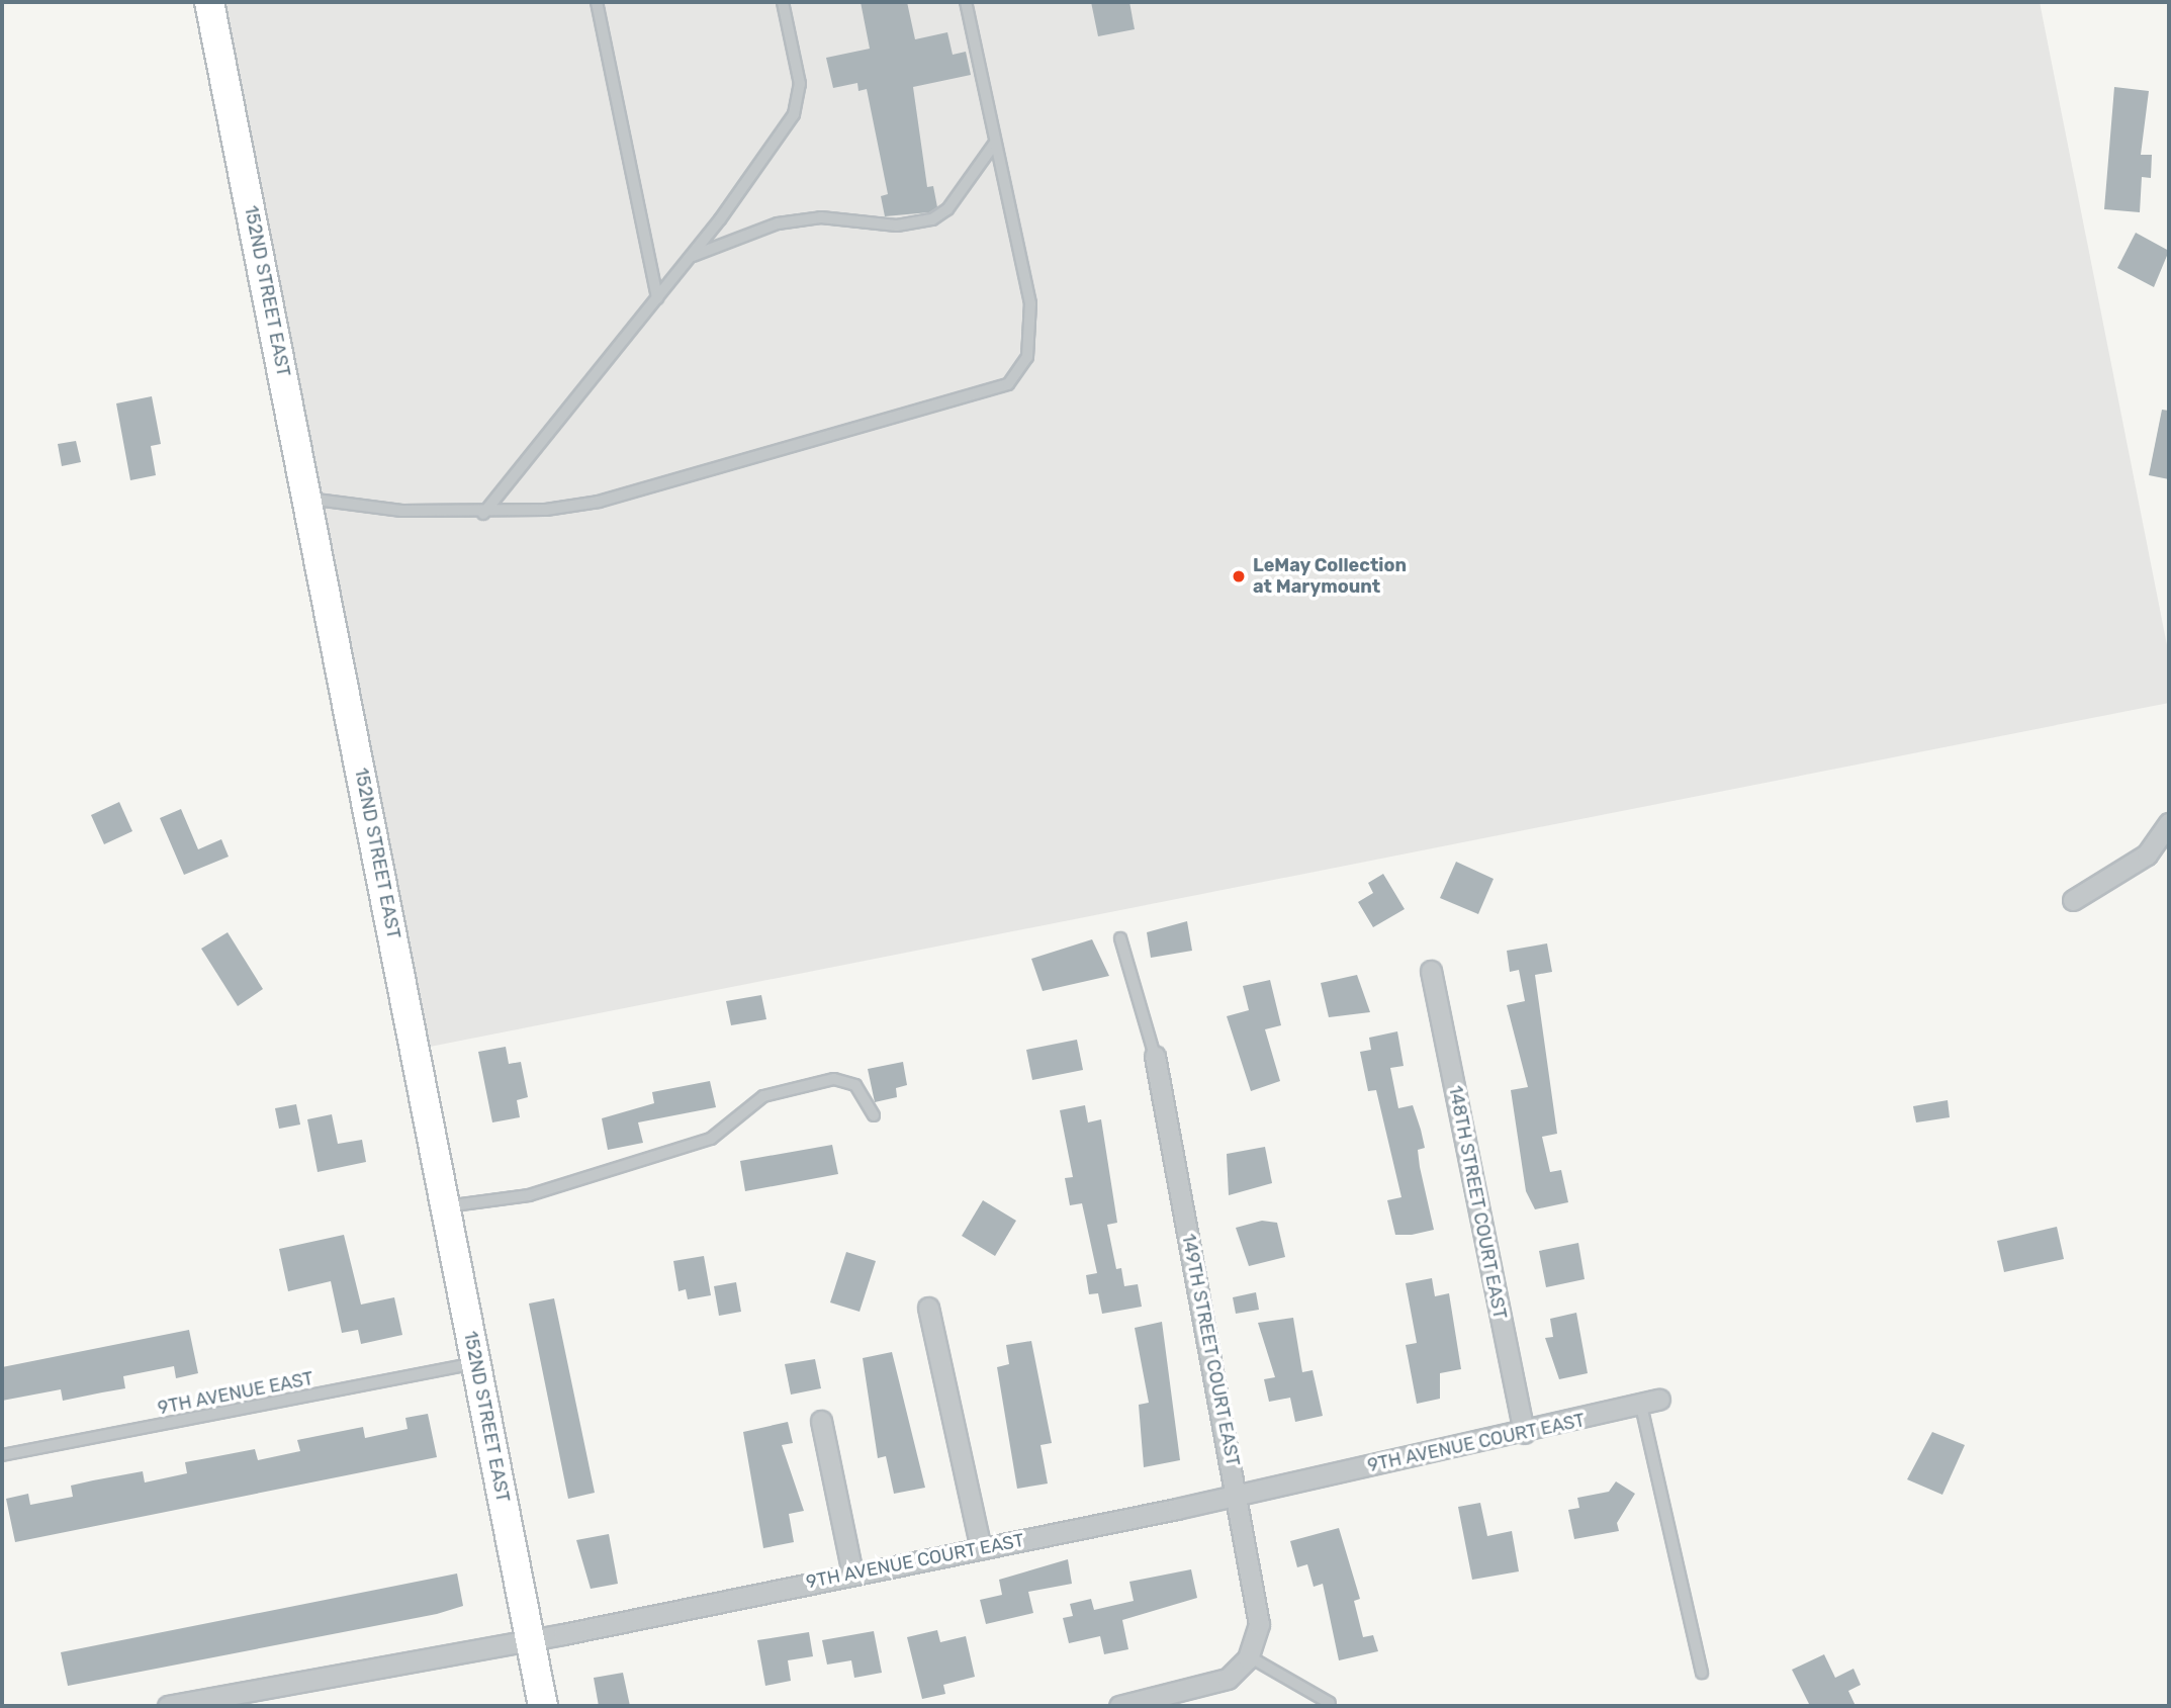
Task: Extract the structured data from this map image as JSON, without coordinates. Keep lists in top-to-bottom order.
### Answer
{
  "streets": {
    "main road": ["152ND STREET EAST"],
    "street": ["148TH STREET COURT EAST", "149TH STREET COURT EAST", "9TH AVENUE COURT EAST"],
    "lane": ["9TH AVENUE EAST"]
  },
  "crossings": [
    ["152ND STREET EAST", "9TH AVENUE EAST"],
    ["152ND STREET EAST", "9TH AVENUE COURT EAST"],
    ["148TH STREET COURT EAST", "9TH AVENUE COURT EAST"],
    ["149TH STREET COURT EAST", "9TH AVENUE COURT EAST"]
  ],
  "places": ["LeMay Collection at Marymount"]
}
